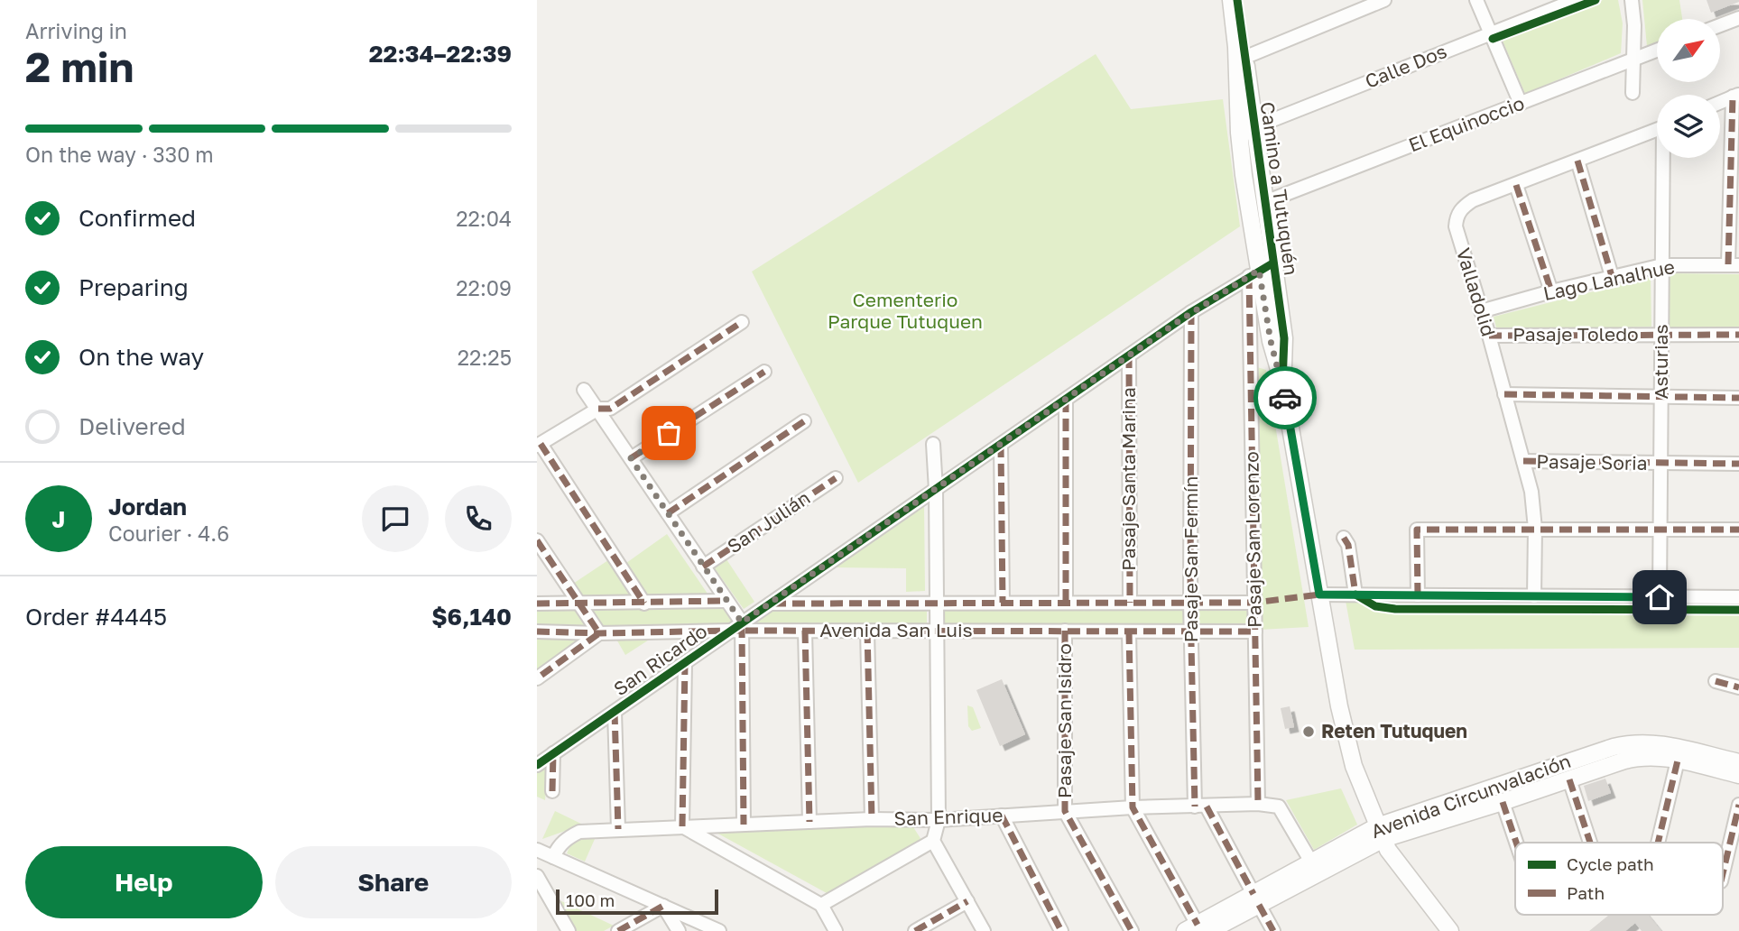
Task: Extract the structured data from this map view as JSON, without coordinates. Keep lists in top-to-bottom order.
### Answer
{
  "streets": {
    "street": [
      "Calle Dos",
      "El Equinoccio",
      "Camino a Tutuquén",
      "Lago Lanalhue",
      "Valladolid",
      "Pasaje Toledo",
      "Asturias",
      "Pasaje Soria",
      "Pasaje Santa Marina",
      "San Julián",
      "Pasaje San Lorenzo",
      "Pasaje San Fermín",
      "Avenida San Luis",
      "San Ricardo",
      "Pasaje San Isidro",
      "Avenida Circunvalación",
      "San Enrique"
    ]
  },
  "crossings": [
    ["Calle Dos", "Camino a Tutuquén"],
    ["El Equinoccio", "Camino a Tutuquén"],
    ["Camino a Tutuquén", "Pasaje San Lorenzo"],
    ["Camino a Tutuquén", "San Ricardo"],
    ["Camino a Tutuquén", "Avenida Circunvalación"],
    ["Lago Lanalhue", "Valladolid"],
    ["Lago Lanalhue", "Asturias"],
    ["Valladolid", "Pasaje Toledo"],
    ["Valladolid", "Pasaje Soria"],
    ["Pasaje Toledo", "Asturias"],
    ["Asturias", "Pasaje Soria"],
    ["Pasaje Santa Marina", "Avenida San Luis"],
    ["Pasaje Santa Marina", "San Ricardo"],
    ["Pasaje San Lorenzo", "Avenida San Luis"],
    ["Pasaje San Lorenzo", "San Ricardo"],
    ["Pasaje San Lorenzo", "San Enrique"],
    ["Pasaje San Fermín", "Avenida San Luis"],
    ["Pasaje San Fermín", "San Ricardo"],
    ["Pasaje San Fermín", "San Enrique"],
    ["Avenida San Luis", "San Ricardo"],
    ["Avenida San Luis", "Pasaje San Isidro"],
    ["Pasaje San Isidro", "San Enrique"],
    ["Avenida Circunvalación", "San Enrique"]
  ],
  "parks": ["Cementerio Parque Tutuquen"],
  "places": ["Reten Tutuquen"],
  "legend": ["Cycle path", "Path"],
  "scale_bar": "100 m",
  "north": "top right",
  "page": {
    "heading": ["2 min", "Arriving in", "22:34–22:39"],
    "panel": [
      "Jordan",
      "Courier · 4.6",
      "Order #4445",
      "$6,140"
    ],
    "bar": "On the way · 330 m",
    "list": [
      ["Confirmed", "22:04"],
      ["Preparing", "22:09"],
      ["On the way", "22:25"],
      "Delivered"
    ],
    "round": "J",
    "buttons": ["Help", "Share"],
    "scale": "100 m"
  }
}
